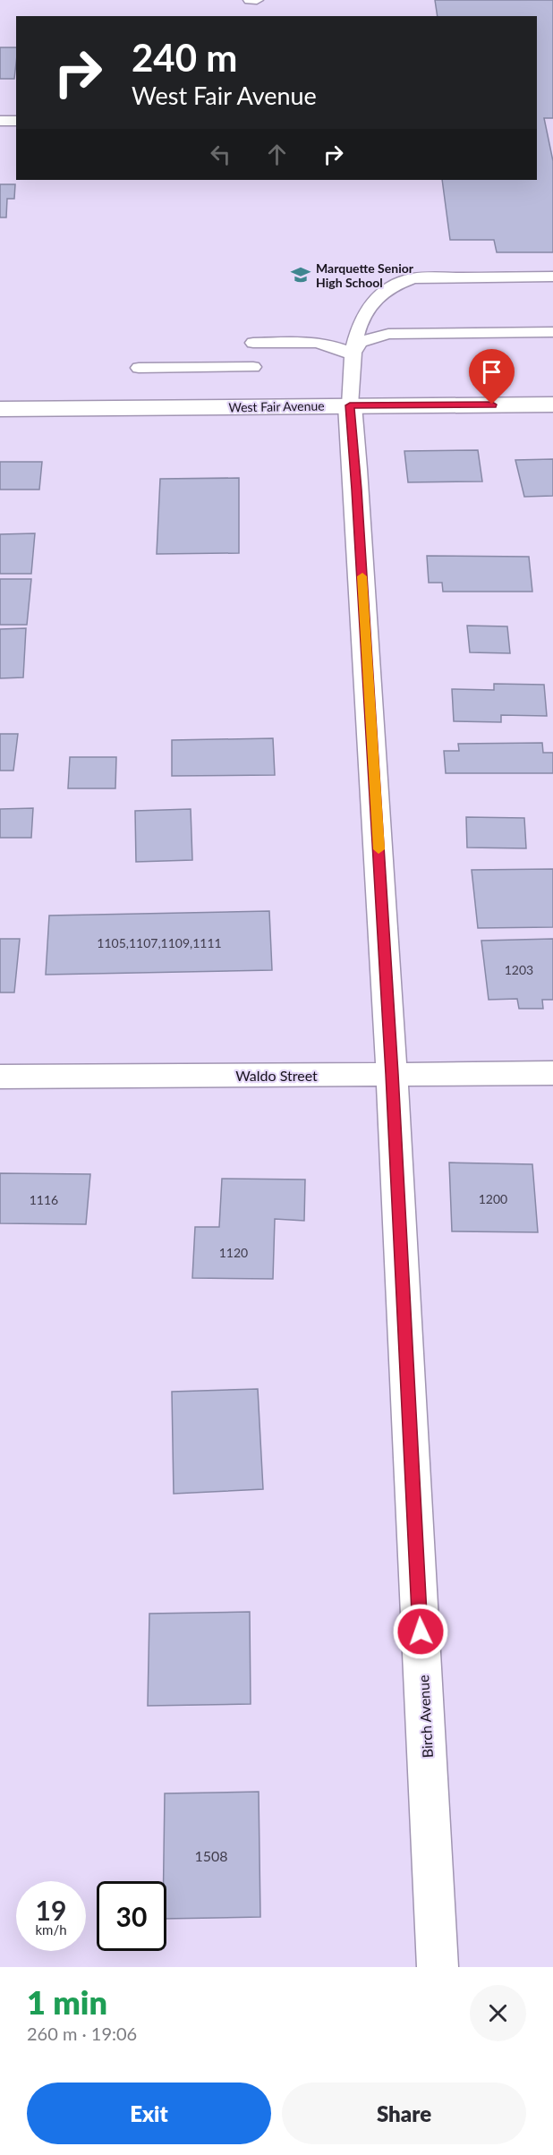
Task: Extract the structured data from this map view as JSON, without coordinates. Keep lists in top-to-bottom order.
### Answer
{
  "streets": {
    "street": ["West Fair Avenue", "Waldo Street", "Birch Avenue"]
  },
  "crossings": [
    ["West Fair Avenue", "Birch Avenue"],
    ["Waldo Street", "Birch Avenue"]
  ],
  "places": {
    "school or university": ["Marquette Senior High School"]
  },
  "house_numbers": [
    "1105,1107,1109,1111",
    "1203",
    "1200",
    "1116",
    "1120",
    "1508"
  ],
  "page": {
    "turn": ["240 m", "West Fair Avenue"],
    "speed": "19 km/h",
    "limit": "30",
    "heading": ["1 min", "260 m · 19:06"],
    "buttons": ["Exit", "Share"]
  }
}
